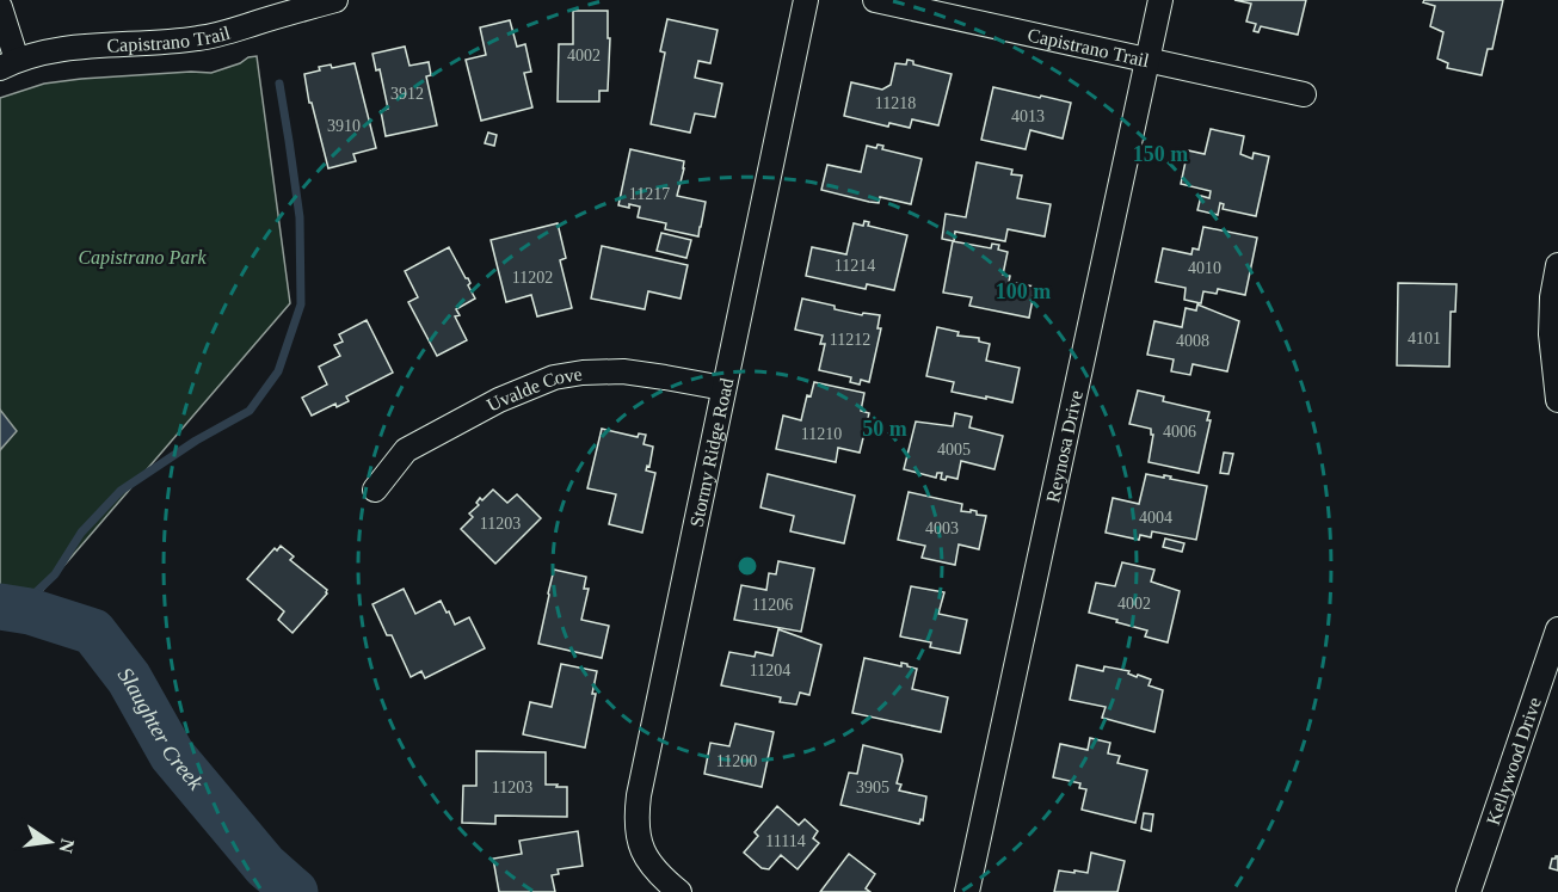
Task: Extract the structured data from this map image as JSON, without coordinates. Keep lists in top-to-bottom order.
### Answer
{
  "streets": {
    "street": [
      "Capistrano Trail",
      "Uvalde Cove",
      "Reynosa Drive",
      "Stormy Ridge Road",
      "Kellywood Drive"
    ]
  },
  "crossings": [
    ["Capistrano Trail", "Reynosa Drive"],
    ["Uvalde Cove", "Stormy Ridge Road"]
  ],
  "water": ["Slaughter Creek"],
  "parks": ["Capistrano Park"],
  "house_numbers": [
    "4002",
    "3912",
    "11218",
    "4013",
    "3910",
    "11217",
    "11214",
    "4010",
    "11202",
    "4101",
    "11212",
    "4008",
    "4006",
    "11210",
    "4005",
    "4004",
    "11203",
    "4003",
    "4002",
    "11206",
    "11204",
    "11200",
    "11203",
    "3905",
    "11114"
  ],
  "north": "right",
  "rings": ["150 m", "100 m", "50 m"]
}
